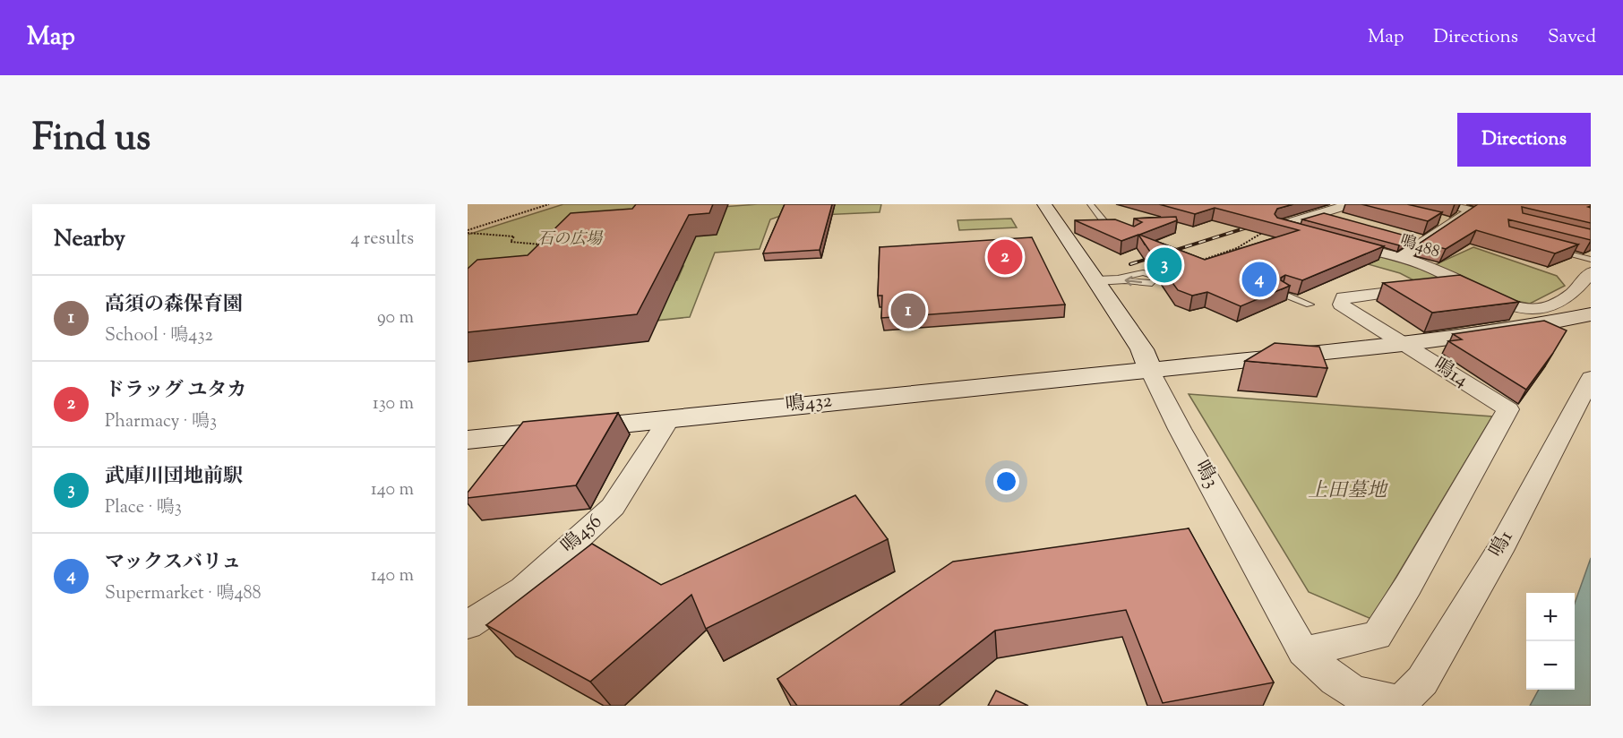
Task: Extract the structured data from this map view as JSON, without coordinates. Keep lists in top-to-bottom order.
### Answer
{
  "streets": {
    "street": [
      "鳴488",
      "鳴14",
      "鳴432",
      "鳴3",
      "鳴456",
      "鳴1"
    ]
  },
  "crossings": [
    ["鳴488", "鳴14"],
    ["鳴14", "鳴432"],
    ["鳴14", "鳴3"],
    ["鳴432", "鳴3"],
    ["鳴432", "鳴456"],
    ["鳴3", "鳴1"]
  ],
  "parks": ["石の広場", "上田墓地"],
  "page": {
    "header": "Map",
    "nav": ["Map", "Directions", "Saved"],
    "title": "Find us",
    "buttons": "Directions",
    "heading": ["Nearby", "4 results"],
    "pins": [
      "2",
      "3",
      "4",
      "1"
    ],
    "list": [
      {
        "mark": "1",
        "name": "高須の森保育園",
        "note": "School · 鳴432",
        "value": "90 m"
      },
      {
        "mark": "2",
        "name": "ドラッグ ユタカ",
        "note": "Pharmacy · 鳴3",
        "value": "130 m"
      },
      {
        "mark": "3",
        "name": "武庫川団地前駅",
        "note": "Place · 鳴3",
        "value": "140 m"
      },
      {
        "mark": "4",
        "name": "マックスバリュ",
        "note": "Supermarket · 鳴488",
        "value": "140 m"
      }
    ],
    "map_buttons": ["+", "−"]
  }
}
